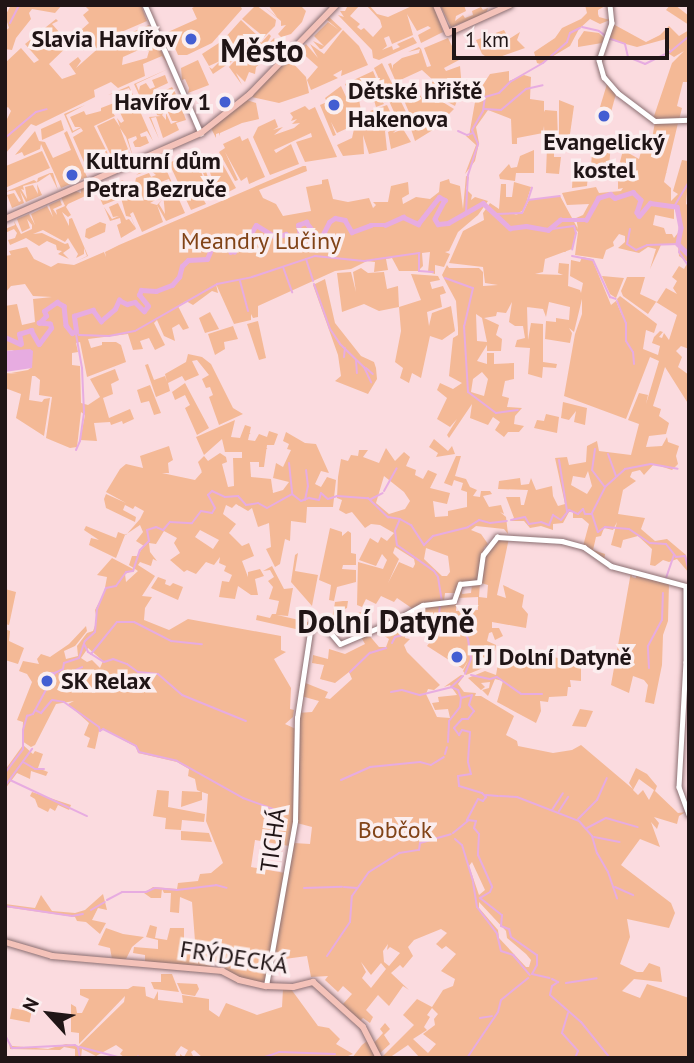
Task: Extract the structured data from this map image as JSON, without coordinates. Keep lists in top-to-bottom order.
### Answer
{
  "streets": {
    "main road": ["FRÝDECKÁ"],
    "street": ["TICHÁ"]
  },
  "crossings": [
    ["TICHÁ", "FRÝDECKÁ"]
  ],
  "districts": ["Město", "Dolní Datyně"],
  "parks": ["Meandry Lučiny", "Bobčok"],
  "places": [
    "Slavia Havířov",
    "Havířov 1",
    "Dětské hřiště Hakenova",
    "Evangelický kostel",
    "Kulturní dům Petra Bezruče",
    "TJ Dolní Datyně",
    "SK Relax"
  ],
  "scale_bar": "1 km",
  "north": "top left"
}
